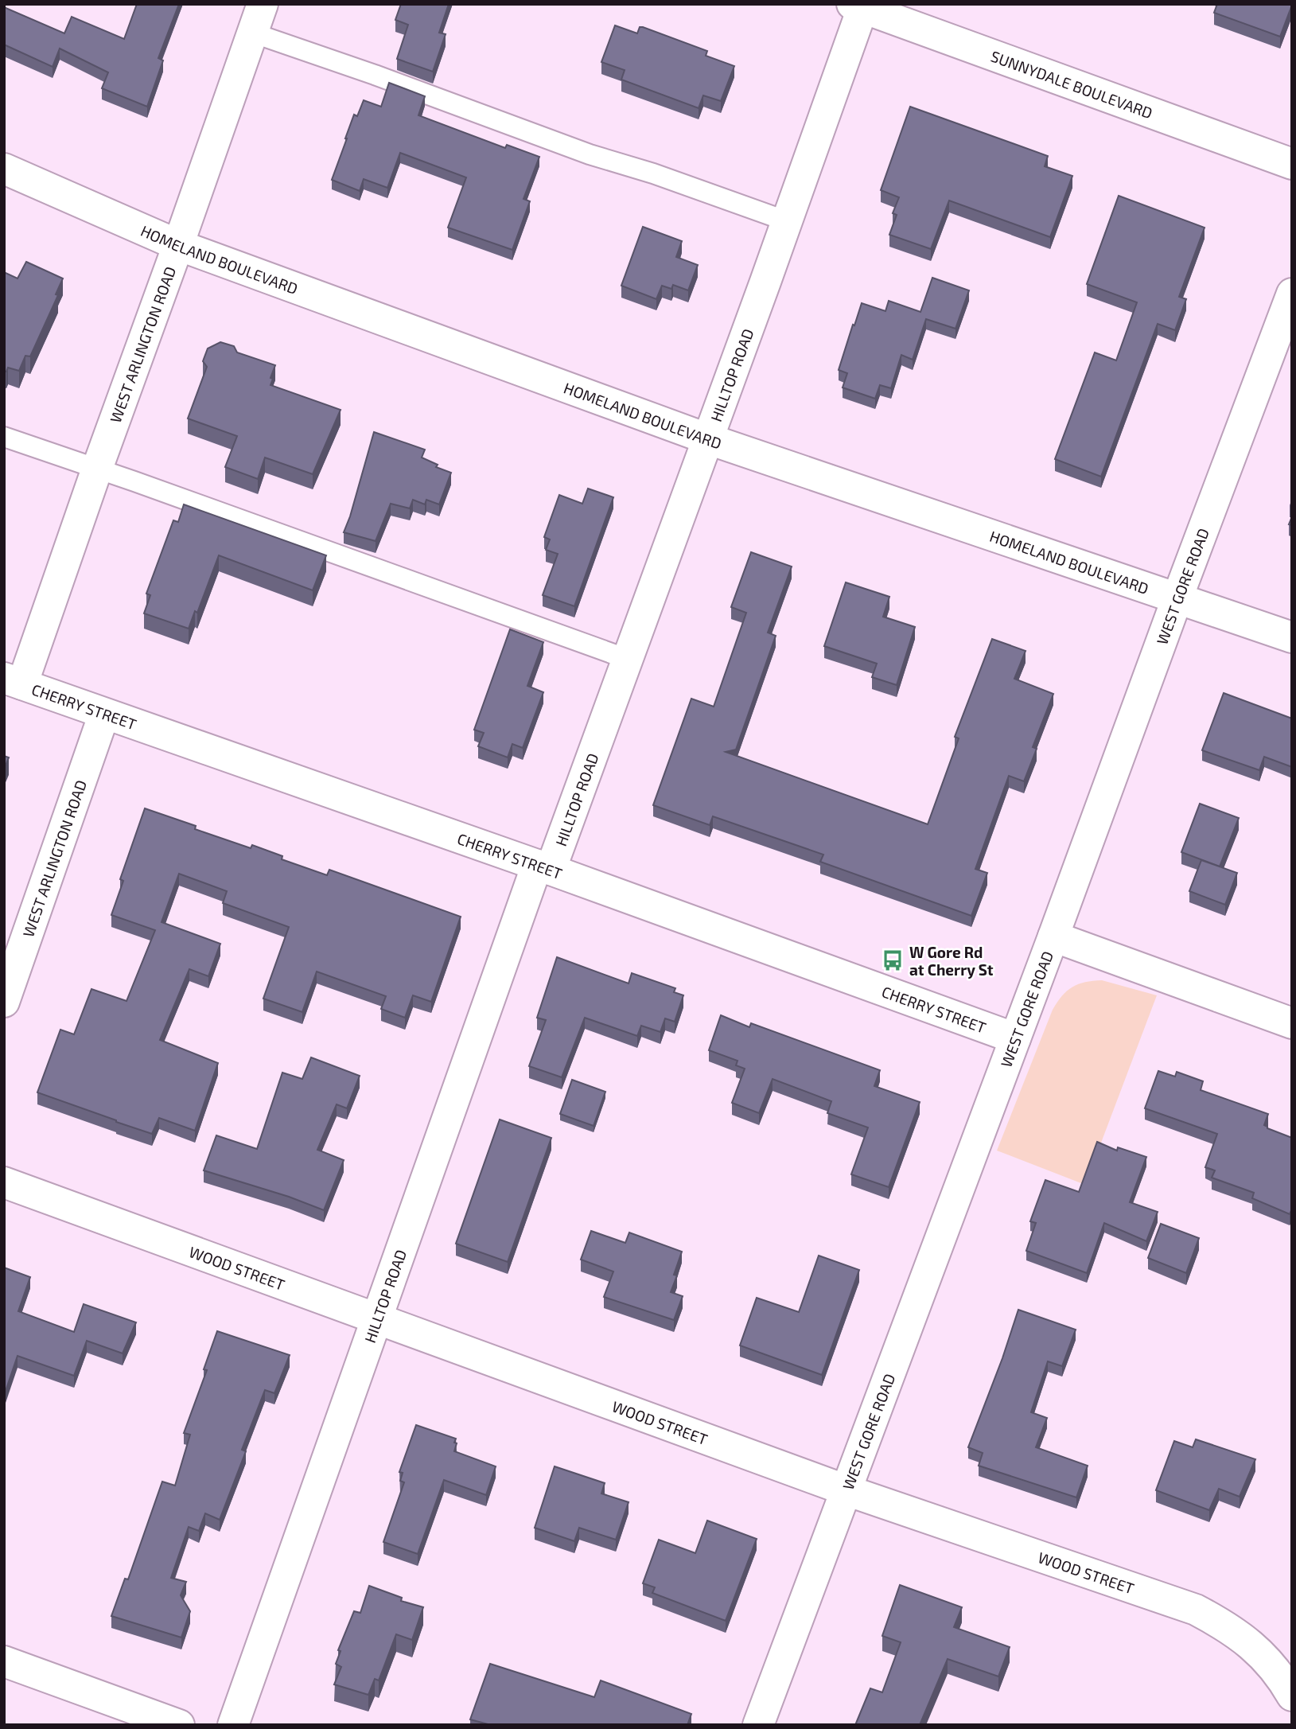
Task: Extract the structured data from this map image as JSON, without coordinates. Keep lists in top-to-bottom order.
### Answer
{
  "streets": {
    "street": [
      "SUNNYDALE BOULEVARD",
      "HOMELAND BOULEVARD",
      "WEST ARLINGTON ROAD",
      "HILLTOP ROAD",
      "WEST GORE ROAD",
      "CHERRY STREET",
      "WOOD STREET"
    ]
  },
  "crossings": [
    ["SUNNYDALE BOULEVARD", "HILLTOP ROAD"],
    ["HOMELAND BOULEVARD", "WEST ARLINGTON ROAD"],
    ["HOMELAND BOULEVARD", "HILLTOP ROAD"],
    ["HOMELAND BOULEVARD", "WEST GORE ROAD"],
    ["WEST ARLINGTON ROAD", "CHERRY STREET"],
    ["HILLTOP ROAD", "CHERRY STREET"],
    ["HILLTOP ROAD", "WOOD STREET"],
    ["WEST GORE ROAD", "CHERRY STREET"],
    ["WEST GORE ROAD", "WOOD STREET"]
  ],
  "places": {
    "bus stop": ["W Gore Rd at Cherry St"]
  }
}
